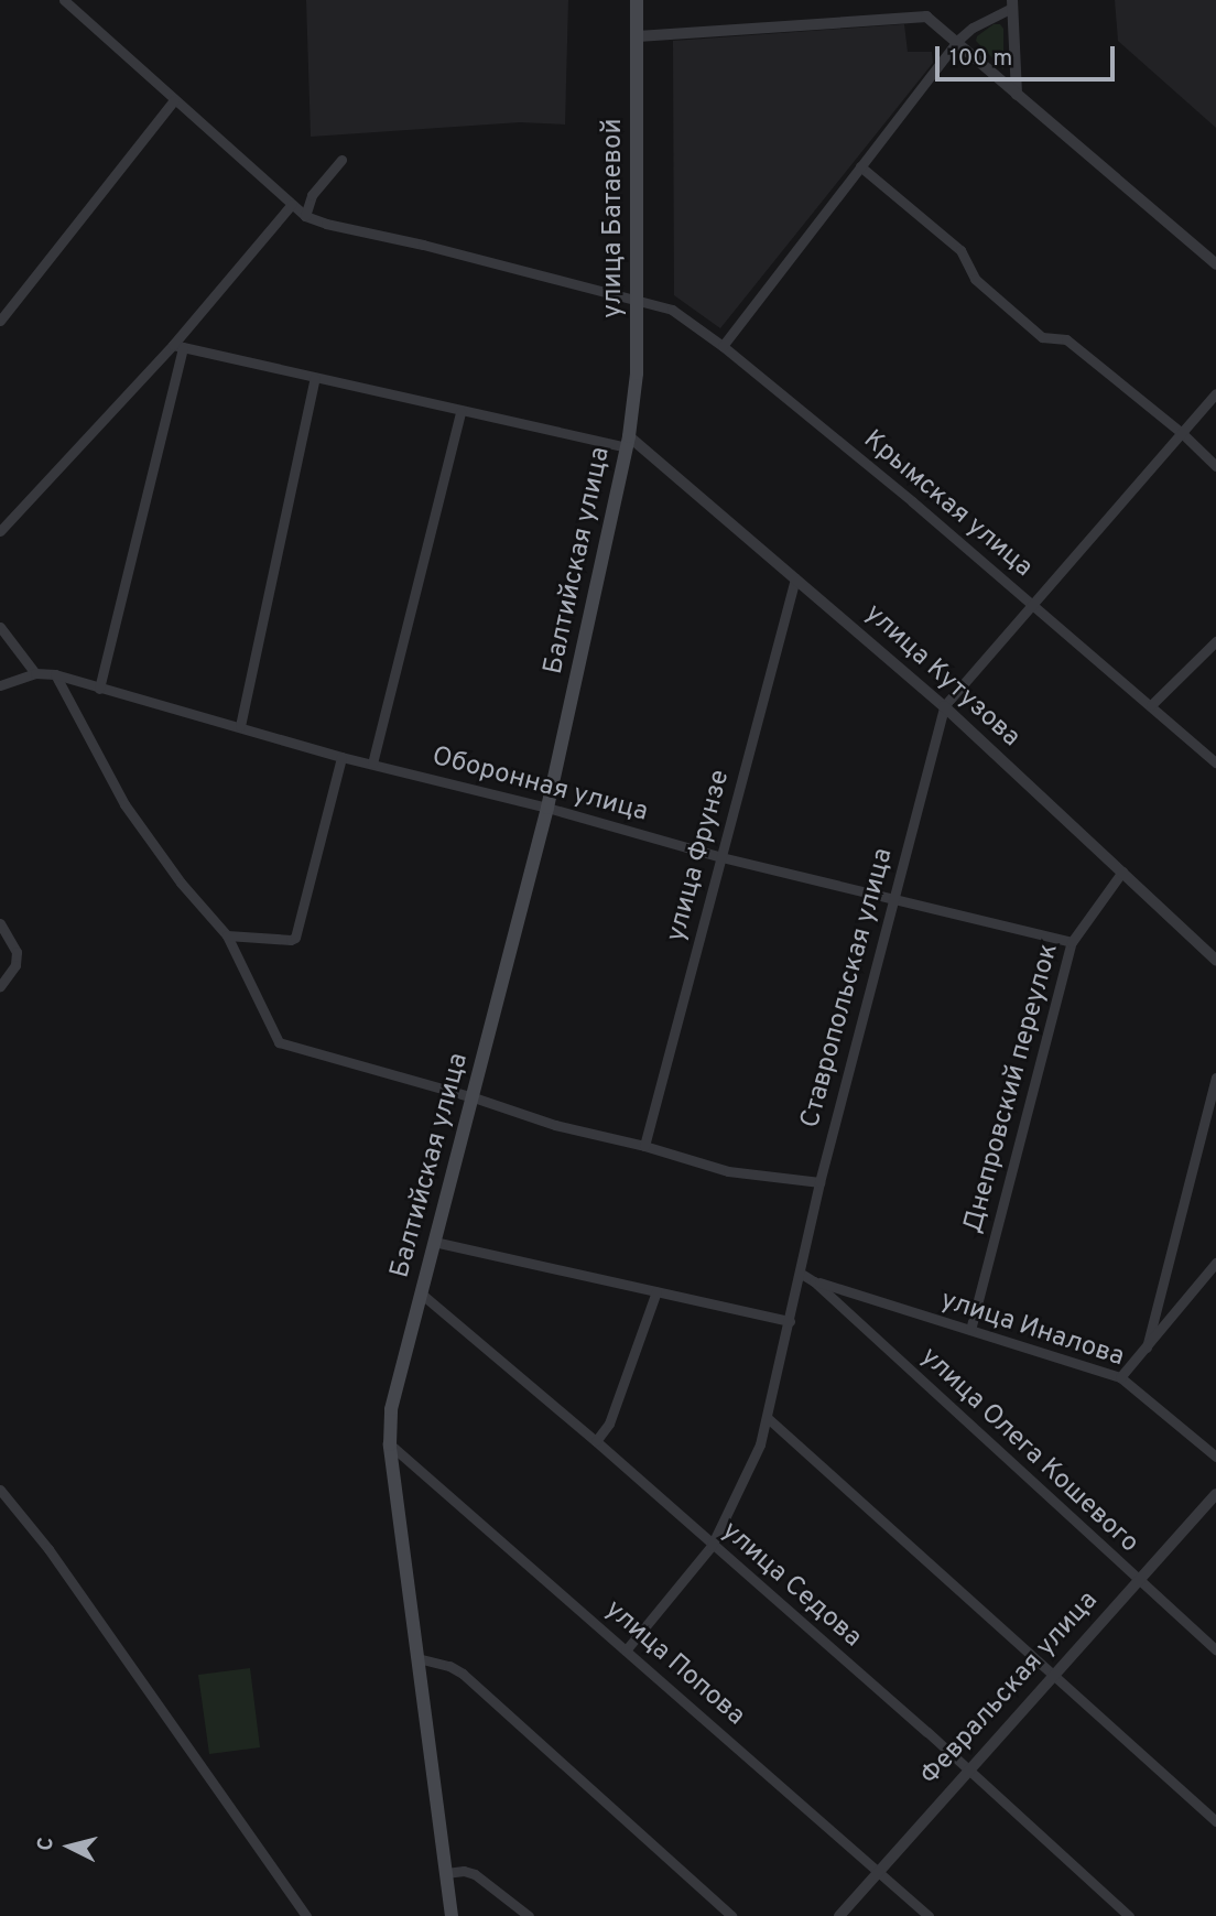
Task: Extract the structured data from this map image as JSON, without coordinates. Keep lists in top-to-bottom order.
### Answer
{
  "streets": {
    "main road": ["улица Батаевой", "Балтийская улица"],
    "street": [
      "Крымская улица",
      "улица Кутузова",
      "Оборонная улица",
      "улица Фрунзе",
      "Ставропольская улица",
      "Днепровский переулок",
      "улица Иналова",
      "улица Олега Кошевого",
      "улица Седова",
      "улица Попова",
      "Февральская улица"
    ]
  },
  "crossings": [
    ["улица Батаевой", "Крымская улица"],
    ["улица Батаевой", "Балтийская улица"],
    ["улица Батаевой", "улица Кутузова"],
    ["Крымская улица", "Ставропольская улица"],
    ["Балтийская улица", "улица Кутузова"],
    ["Балтийская улица", "Оборонная улица"],
    ["Балтийская улица", "улица Седова"],
    ["Балтийская улица", "улица Попова"],
    ["улица Кутузова", "улица Фрунзе"],
    ["улица Кутузова", "Ставропольская улица"],
    ["улица Кутузова", "Днепровский переулок"],
    ["Оборонная улица", "улица Фрунзе"],
    ["Оборонная улица", "Ставропольская улица"],
    ["Оборонная улица", "Днепровский переулок"],
    ["Ставропольская улица", "улица Седова"],
    ["Ставропольская улица", "улица Попова"],
    ["Днепровский переулок", "улица Иналова"],
    ["улица Иналова", "улица Олега Кошевого"],
    ["улица Олега Кошевого", "Февральская улица"],
    ["улица Седова", "Февральская улица"],
    ["улица Попова", "Февральская улица"]
  ],
  "scale_bar": "100 m",
  "north": "left"
}
